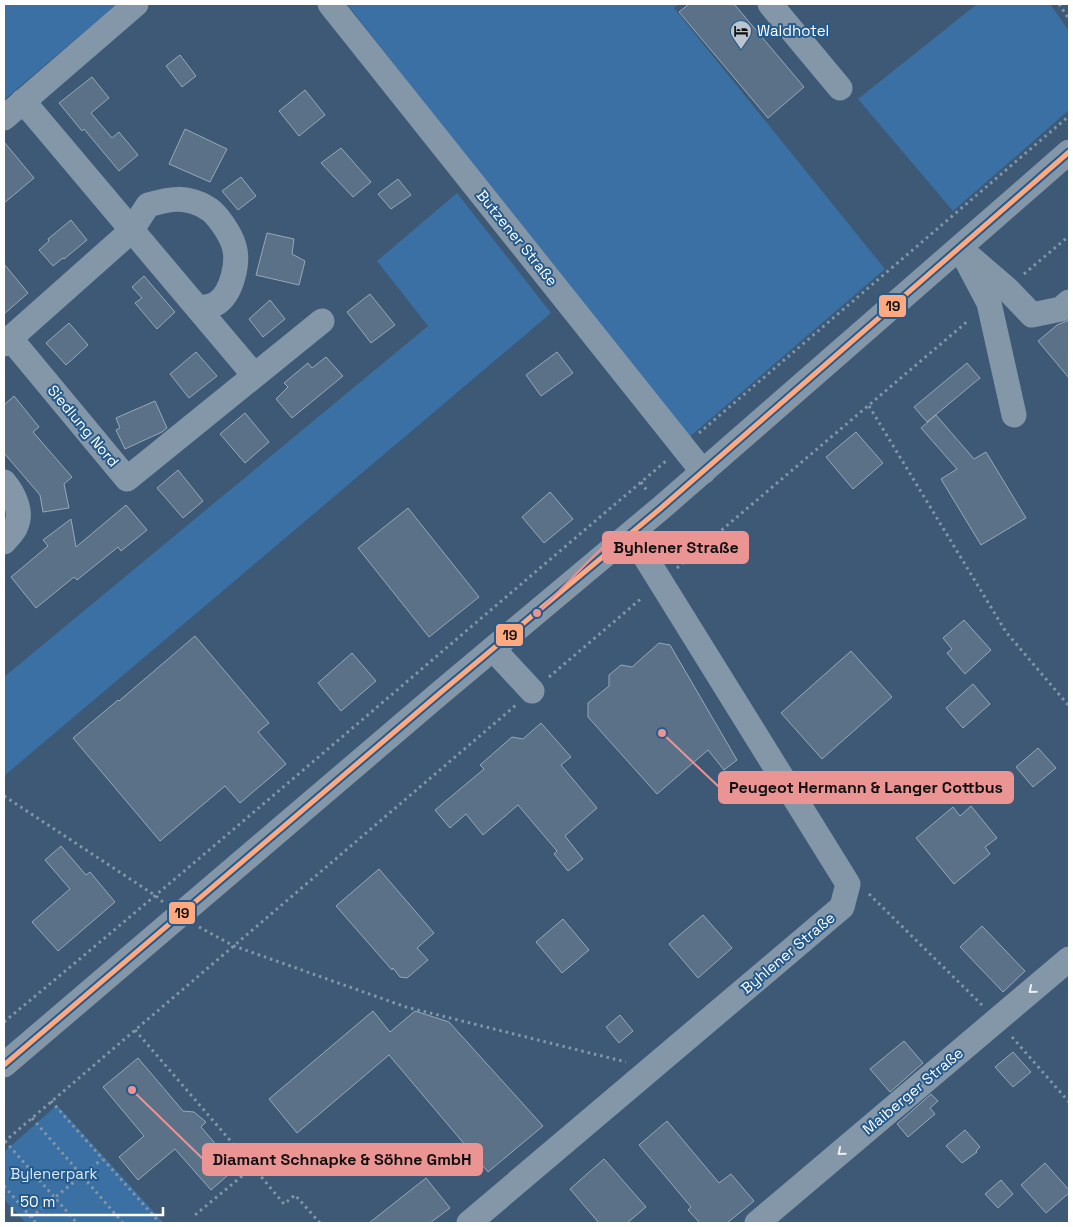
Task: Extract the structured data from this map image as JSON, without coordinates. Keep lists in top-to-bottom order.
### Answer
{
  "streets": {
    "street": [
      "Butzener Straße",
      "Siedlung Nord",
      "Byhlener Straße",
      "Maiberger Straße"
    ]
  },
  "one_way": ["Maiberger Straße"],
  "parks": ["Bylenerpark"],
  "places": {
    "hotel": ["Waldhotel"],
    "other": ["Byhlener Straße", "Peugeot Hermann & Langer Cottbus", "Diamant Schnapke & Söhne GmbH"]
  },
  "lines": ["transit line 19"],
  "scale_bar": "50 m"
}
